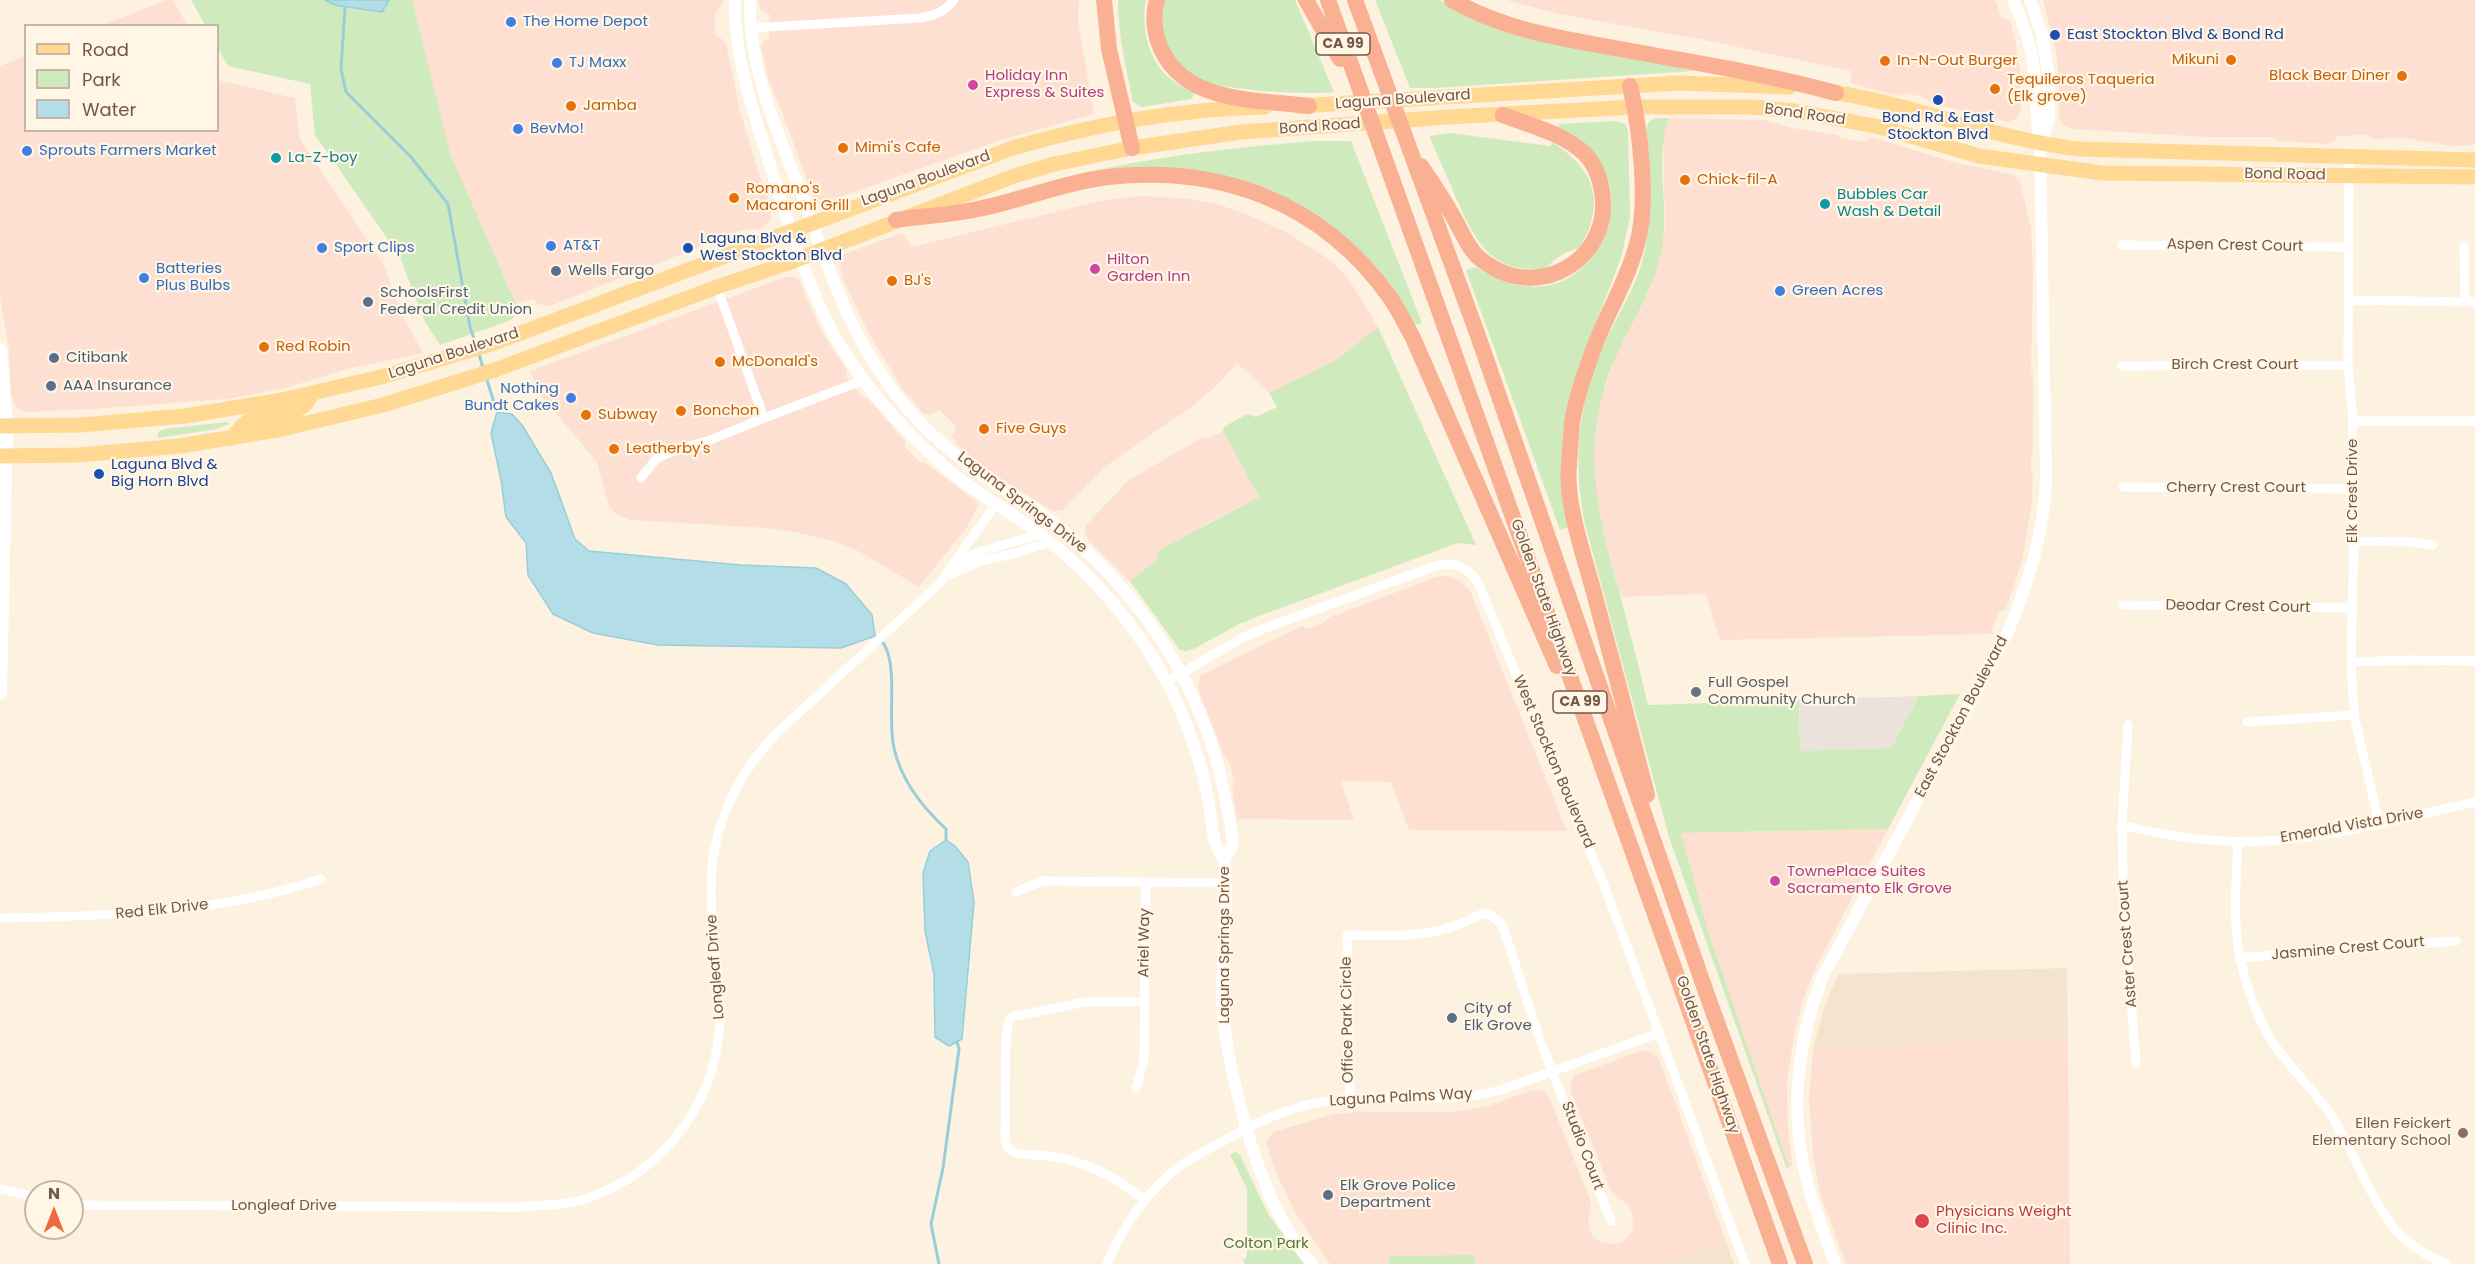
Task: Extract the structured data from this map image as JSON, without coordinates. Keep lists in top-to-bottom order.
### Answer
{
  "streets": {
    "highway": ["CA 99", "Golden State Highway"],
    "main road": ["Laguna Boulevard", "Bond Road"],
    "street": [
      "Aspen Crest Court",
      "Birch Crest Court",
      "Cherry Crest Court",
      "Elk Crest Drive",
      "Laguna Springs Drive",
      "Deodar Crest Court",
      "East Stockton Boulevard",
      "West Stockton Boulevard",
      "Emerald Vista Drive",
      "Red Elk Drive",
      "Ariel Way",
      "Aster Crest Court",
      "Jasmine Crest Court",
      "Longleaf Drive",
      "Office Park Circle",
      "Laguna Palms Way",
      "Studio Court"
    ]
  },
  "crossings": [
    ["Laguna Boulevard", "Bond Road"],
    ["Laguna Boulevard", "Laguna Springs Drive"],
    ["Bond Road", "Elk Crest Drive"],
    ["Bond Road", "East Stockton Boulevard"],
    ["Aspen Crest Court", "Elk Crest Drive"],
    ["Birch Crest Court", "Elk Crest Drive"],
    ["Cherry Crest Court", "Elk Crest Drive"],
    ["Elk Crest Drive", "Deodar Crest Court"],
    ["Elk Crest Drive", "Emerald Vista Drive"],
    ["Laguna Springs Drive", "West Stockton Boulevard"],
    ["Laguna Springs Drive", "Longleaf Drive"],
    ["Laguna Springs Drive", "Laguna Palms Way"],
    ["West Stockton Boulevard", "Laguna Palms Way"],
    ["Emerald Vista Drive", "Aster Crest Court"],
    ["Office Park Circle", "Laguna Palms Way"],
    ["Office Park Circle", "Studio Court"],
    ["Laguna Palms Way", "Studio Court"]
  ],
  "parks": ["Colton Park"],
  "places": [
    "The Home Depot",
    "East Stockton Blvd & Bond Rd",
    "Mikuni",
    "In-N-Out Burger",
    "TJ Maxx",
    "Black Bear Diner",
    "Holiday Inn Express & Suites",
    "Tequileros Taqueria (Elk grove)",
    "Bond Rd & East Stockton Blvd",
    "Jamba",
    "BevMo!",
    "Mimi's Cafe",
    "Sprouts Farmers Market",
    "La-Z-boy",
    "Chick-fil-A",
    "Romano's Macaroni Grill",
    "Bubbles Car Wash & Detail",
    "AT&T",
    "Sport Clips",
    "Laguna Blvd & West Stockton Blvd",
    "Hilton Garden Inn",
    "Wells Fargo",
    "Batteries Plus Bulbs",
    "BJ's",
    "Green Acres",
    "SchoolsFirst Federal Credit Union",
    "Red Robin",
    "Citibank",
    "McDonald's",
    "AAA Insurance",
    "Nothing Bundt Cakes",
    "Bonchon",
    "Subway",
    "Five Guys",
    "Leatherby's",
    "Laguna Blvd & Big Horn Blvd",
    "Full Gospel Community Church",
    "TownePlace Suites Sacramento Elk Grove",
    "City of Elk Grove",
    "Ellen Feickert Elementary School",
    "Elk Grove Police Department",
    "Physicians Weight Clinic Inc."
  ],
  "legend": ["Road", "Park", "Water"],
  "north": "top"
}
